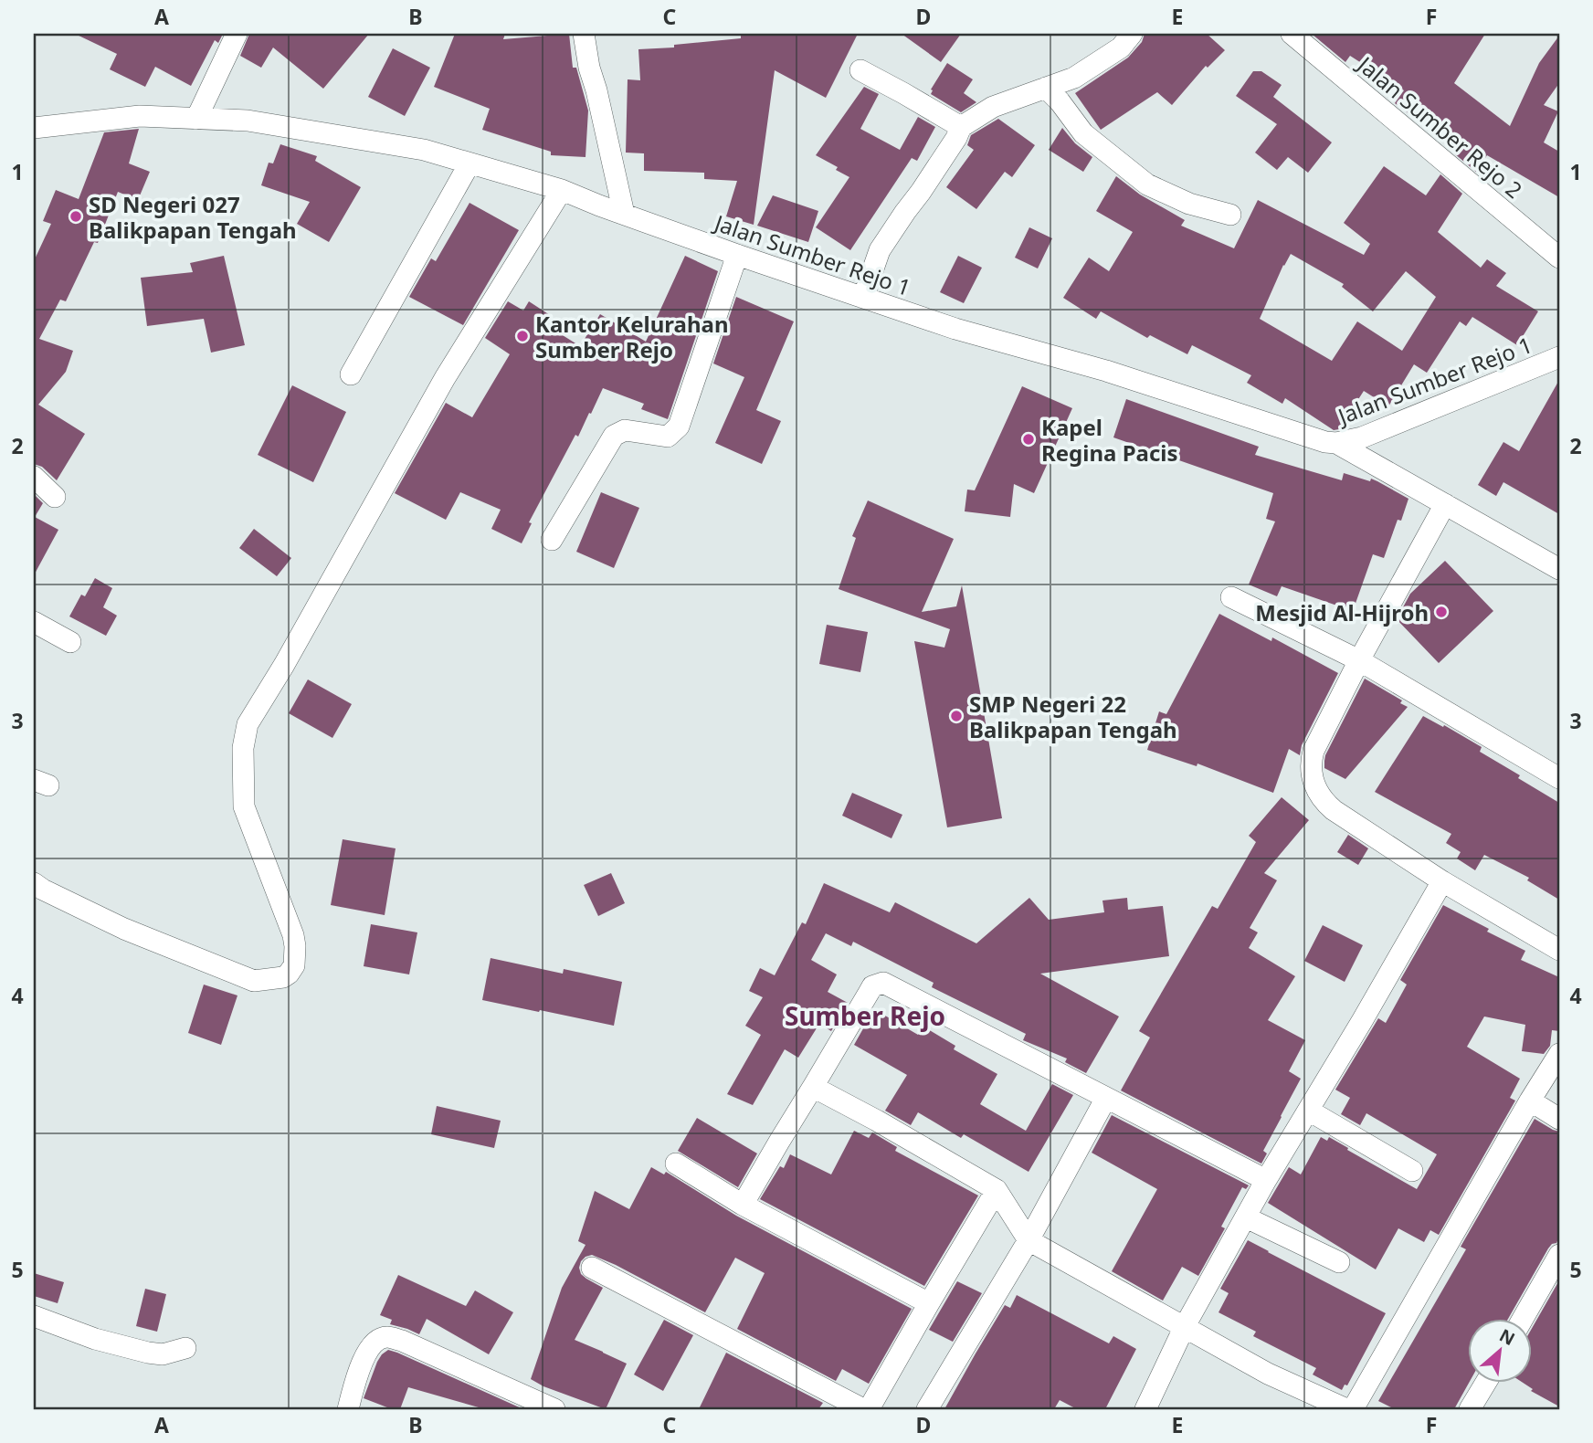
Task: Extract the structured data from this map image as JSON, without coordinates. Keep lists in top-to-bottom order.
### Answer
{
  "streets": {
    "street": ["Jalan Sumber Rejo 2", "Jalan Sumber Rejo 1"]
  },
  "districts": ["Sumber Rejo"],
  "places": [
    "SD Negeri 027 Balikpapan Tengah",
    "Kantor Kelurahan Sumber Rejo",
    "Kapel Regina Pacis",
    "Mesjid Al-Hijroh",
    "SMP Negeri 22 Balikpapan Tengah"
  ],
  "north": "top right",
  "grid": {
    "columns": [
      "A",
      "B",
      "C",
      "D",
      "E",
      "F"
    ],
    "rows": [
      "1",
      "2",
      "3",
      "4",
      "5"
    ]
  }
}
